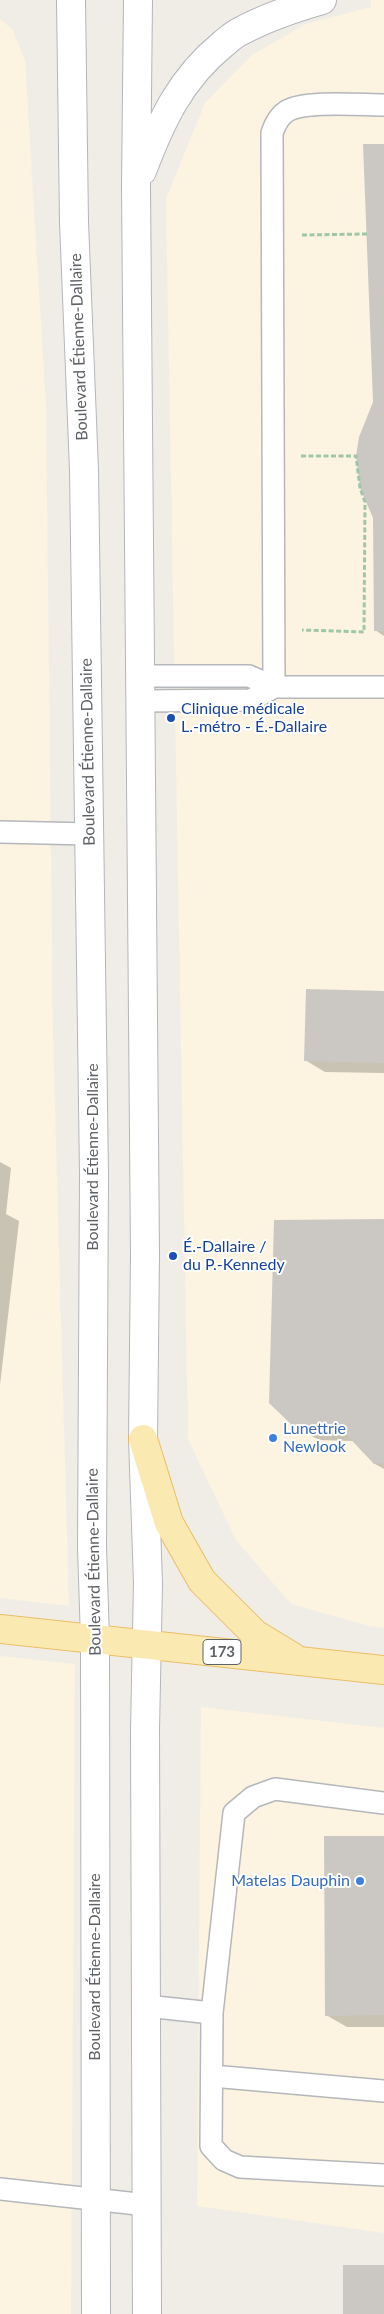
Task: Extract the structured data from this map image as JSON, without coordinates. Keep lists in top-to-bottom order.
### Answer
{
  "streets": {
    "main road": ["173"],
    "street": ["Boulevard Étienne-Dallaire"]
  },
  "crossings": [
    ["Boulevard Étienne-Dallaire", "173"]
  ],
  "places": [
    "Clinique médicale L.-métro - É.-Dallaire",
    "É.-Dallaire / du P.-Kennedy",
    "Lunettrie Newlook",
    "Matelas Dauphin"
  ]
}
